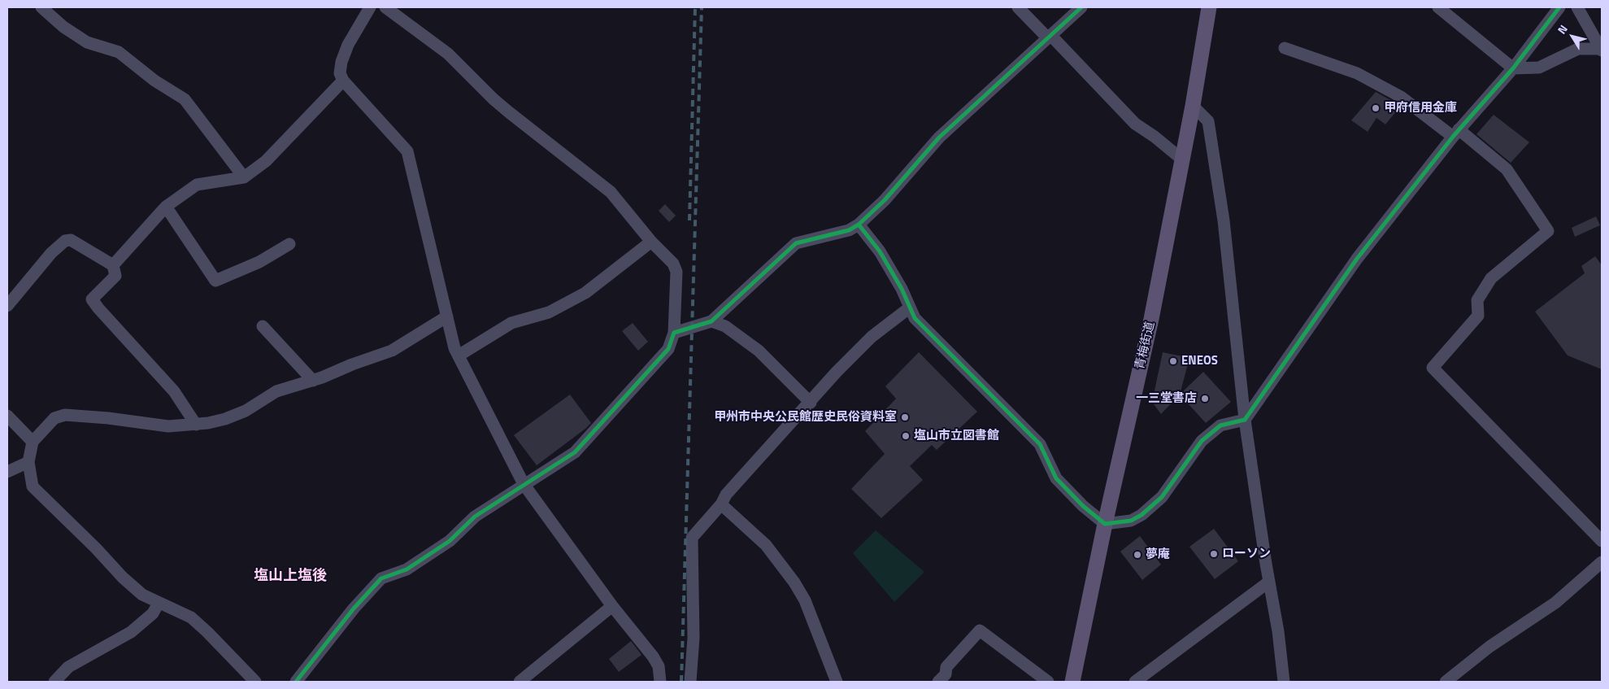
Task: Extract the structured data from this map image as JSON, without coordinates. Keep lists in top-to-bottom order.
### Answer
{
  "streets": {
    "main road": ["青梅街道"]
  },
  "districts": ["塩山上塩後"],
  "places": [
    "甲府信用金庫",
    "ENEOS",
    "一三堂書店",
    "甲州市中央公民館歴史民俗資料室",
    "塩山市立図書館",
    "ローソン",
    "夢庵"
  ],
  "north": "top left"
}
